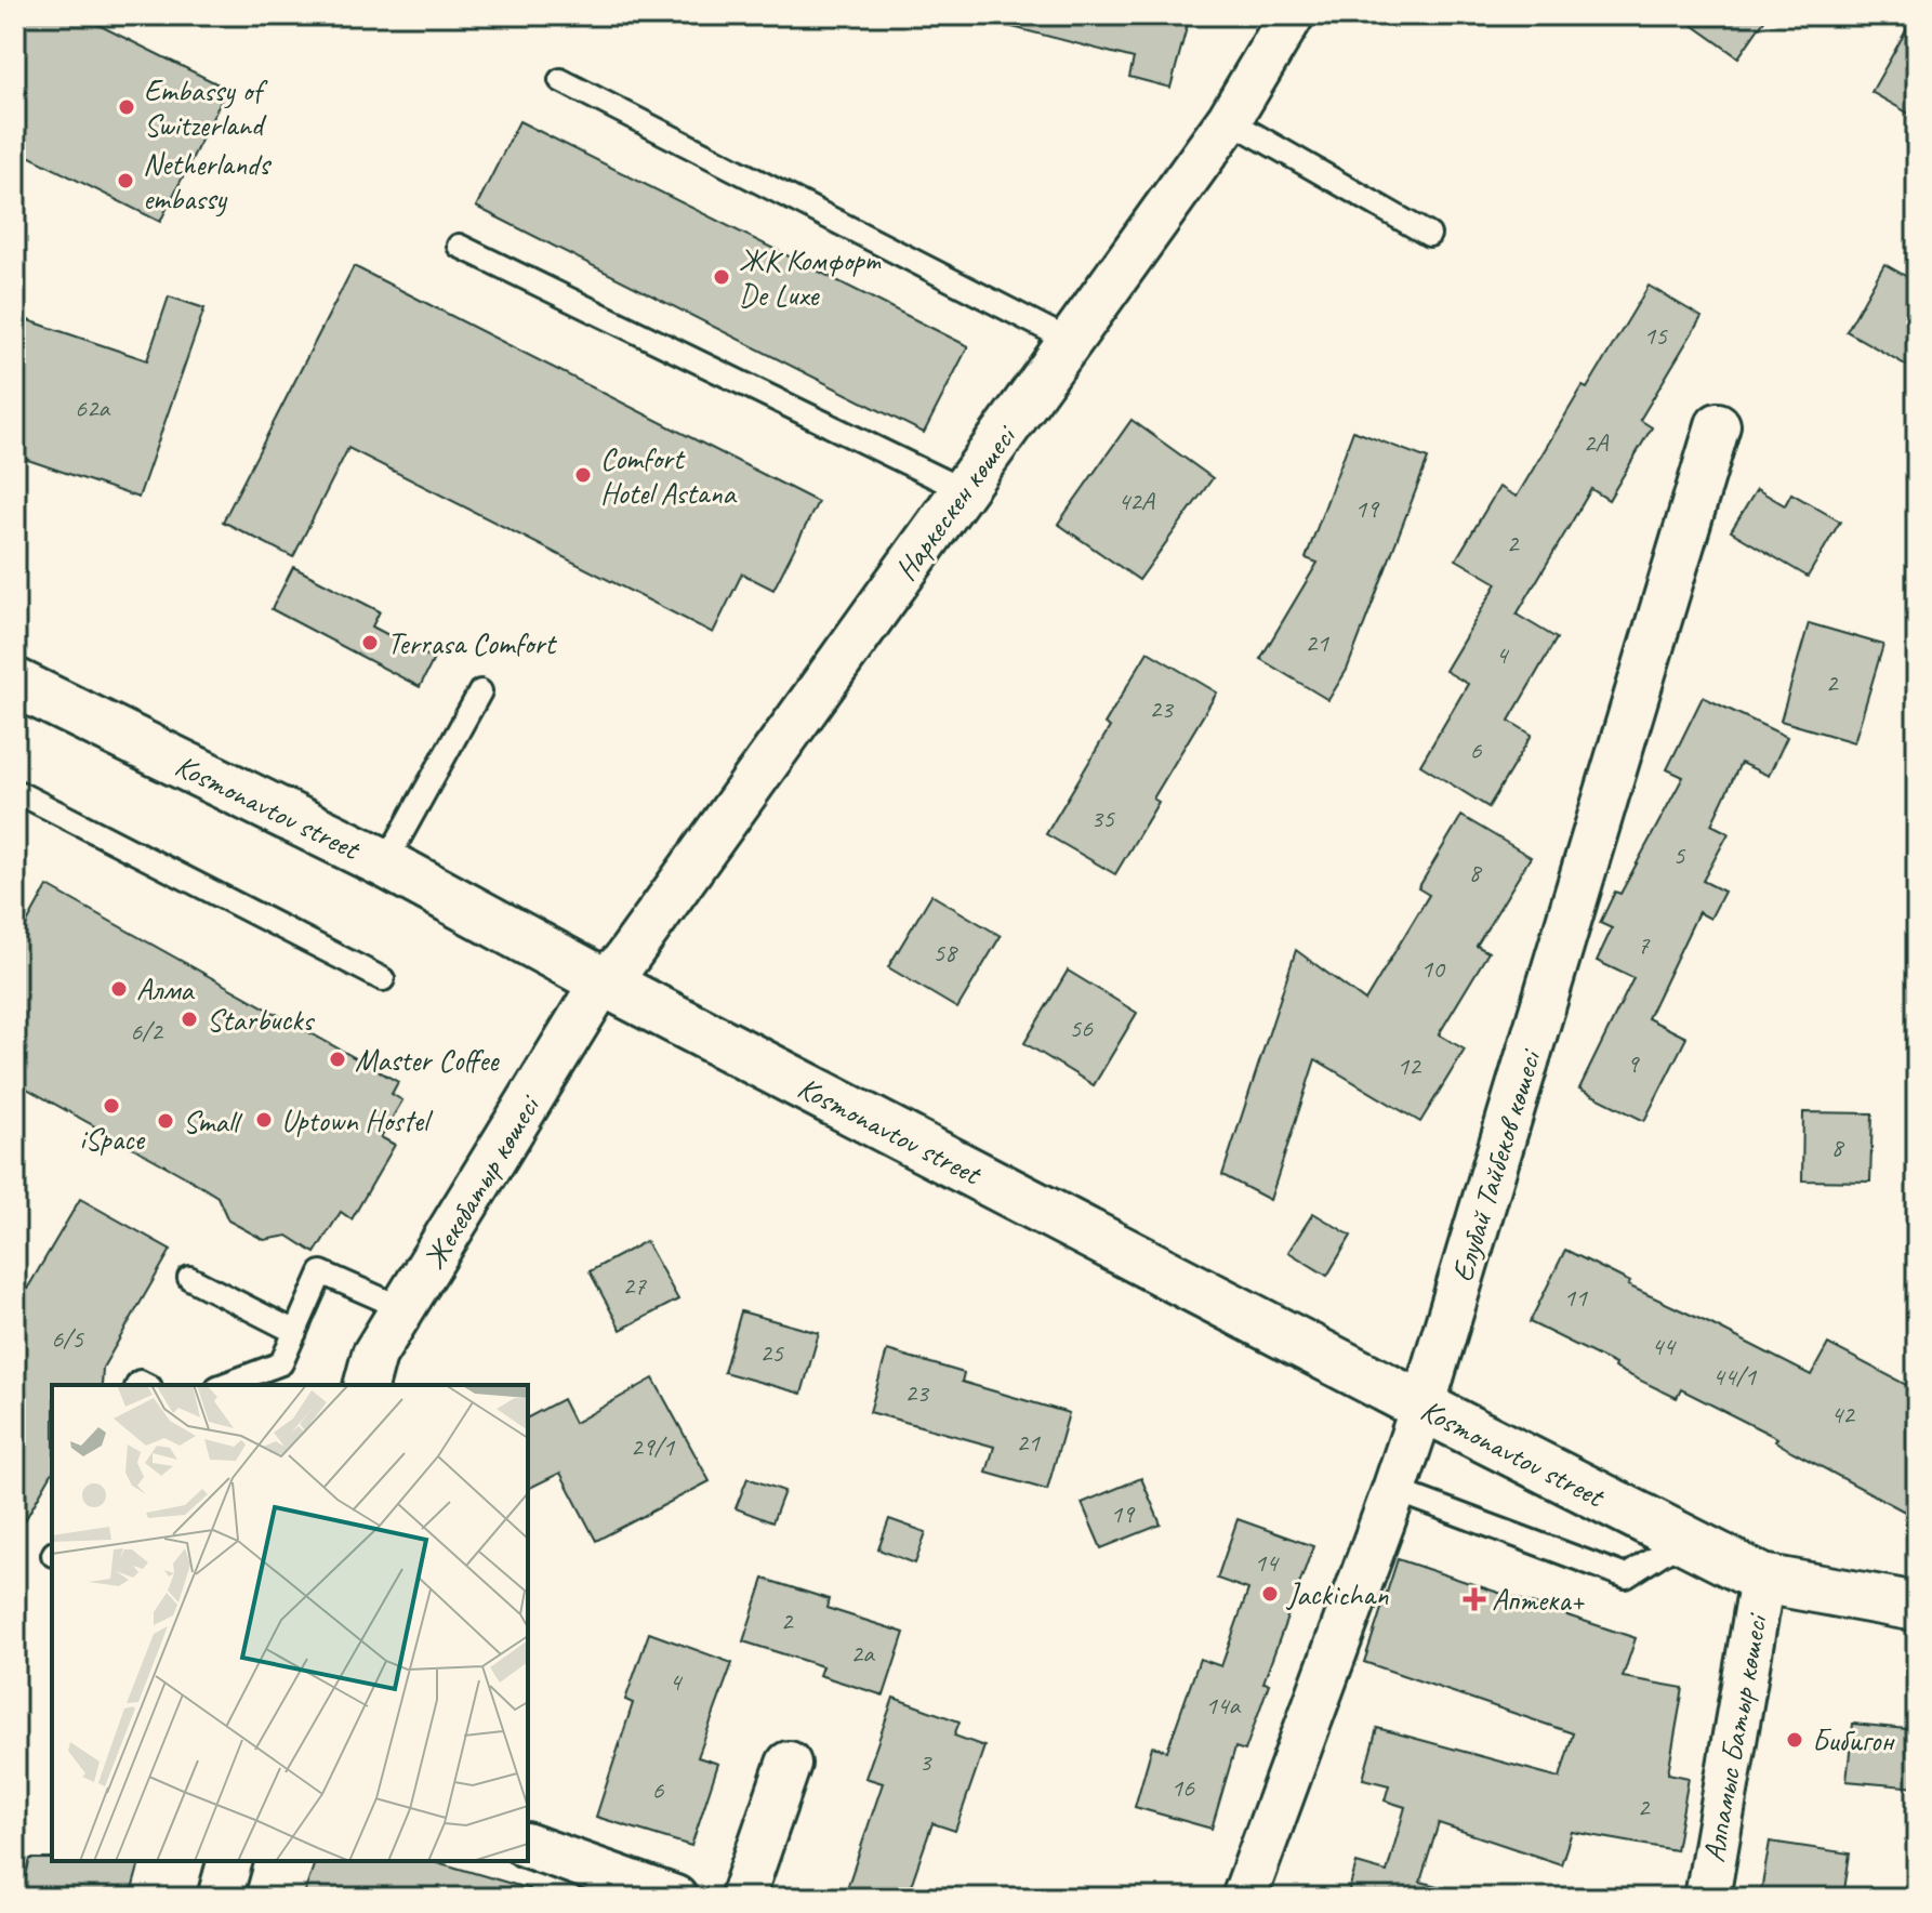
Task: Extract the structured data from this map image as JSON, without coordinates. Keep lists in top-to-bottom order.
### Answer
{
  "streets": {
    "street": [
      "Наркескен көшесі",
      "Kosmonavtov street",
      "Елубай Тайбеков көшесі",
      "Жекебатыр көшесі",
      "Алпамыс Батыр көшесі"
    ]
  },
  "crossings": [
    ["Наркескен көшесі", "Kosmonavtov street"],
    ["Наркескен көшесі", "Жекебатыр көшесі"],
    ["Kosmonavtov street", "Елубай Тайбеков көшесі"],
    ["Kosmonavtov street", "Жекебатыр көшесі"],
    ["Kosmonavtov street", "Алпамыс Батыр көшесі"]
  ],
  "places": {
    "other": [
      "Embassy of Switzerland",
      "Netherlands embassy",
      "ЖК Комфорт De Luxe",
      "Comfort Hotel Astana",
      "Terrasa Comfort",
      "Алма",
      "Starbucks",
      "Master Coffee",
      "iSpace",
      "Uptown Hostel",
      "Small",
      "Jackichan",
      "Бибигон"
    ],
    "health": ["Аптека+"]
  },
  "house_numbers": [
    "15",
    "62а",
    "2А",
    "42А",
    "19",
    "2",
    "21",
    "4",
    "2",
    "23",
    "6",
    "35",
    "5",
    "8",
    "7",
    "58",
    "10",
    "56",
    "6/2",
    "9",
    "12",
    "8",
    "27",
    "11",
    "6/5",
    "44",
    "25",
    "44/1",
    "23",
    "42",
    "21",
    "29/1",
    "19",
    "14",
    "2",
    "2а",
    "4",
    "14а",
    "3",
    "16",
    "6",
    "2"
  ]
}
